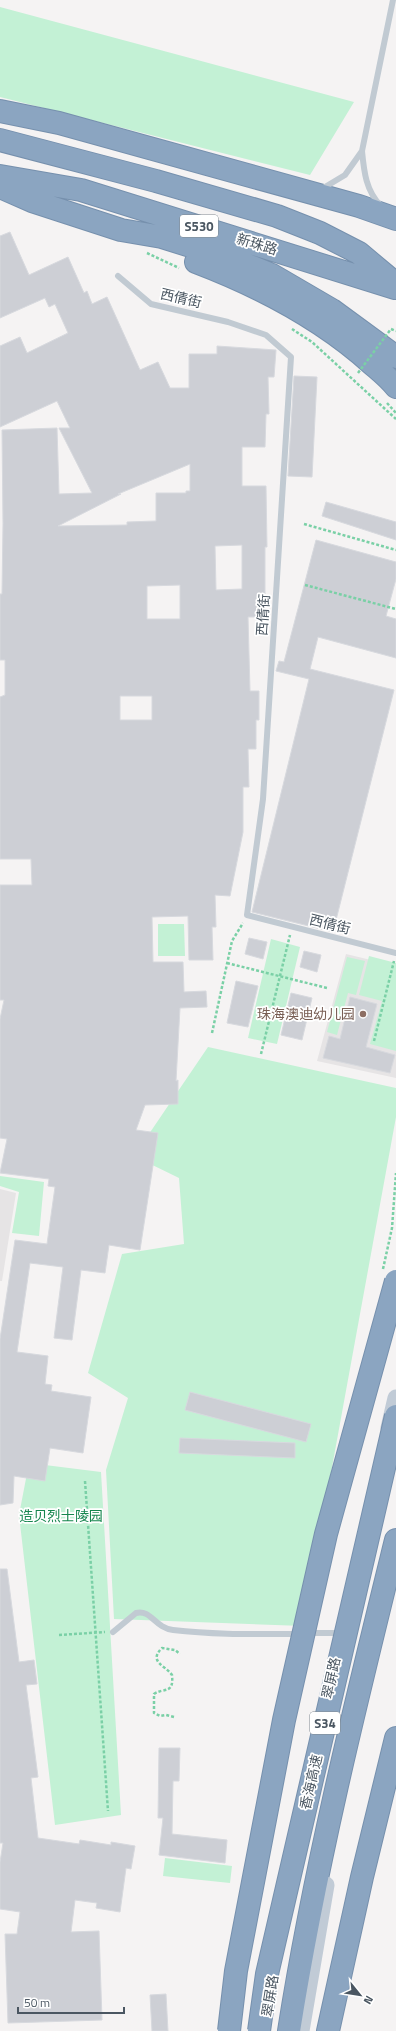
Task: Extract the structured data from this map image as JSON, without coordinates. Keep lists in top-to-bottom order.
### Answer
{
  "streets": {
    "highway": [
      "S530",
      "新珠路",
      "S34",
      "香海高速"
    ],
    "main road": ["翠屏路"],
    "lane": ["西倩街"]
  },
  "parks": ["造贝烈士陵园"],
  "places": ["珠海澳迪幼儿园"],
  "scale_bar": "50 m",
  "north": "bottom right"
}
